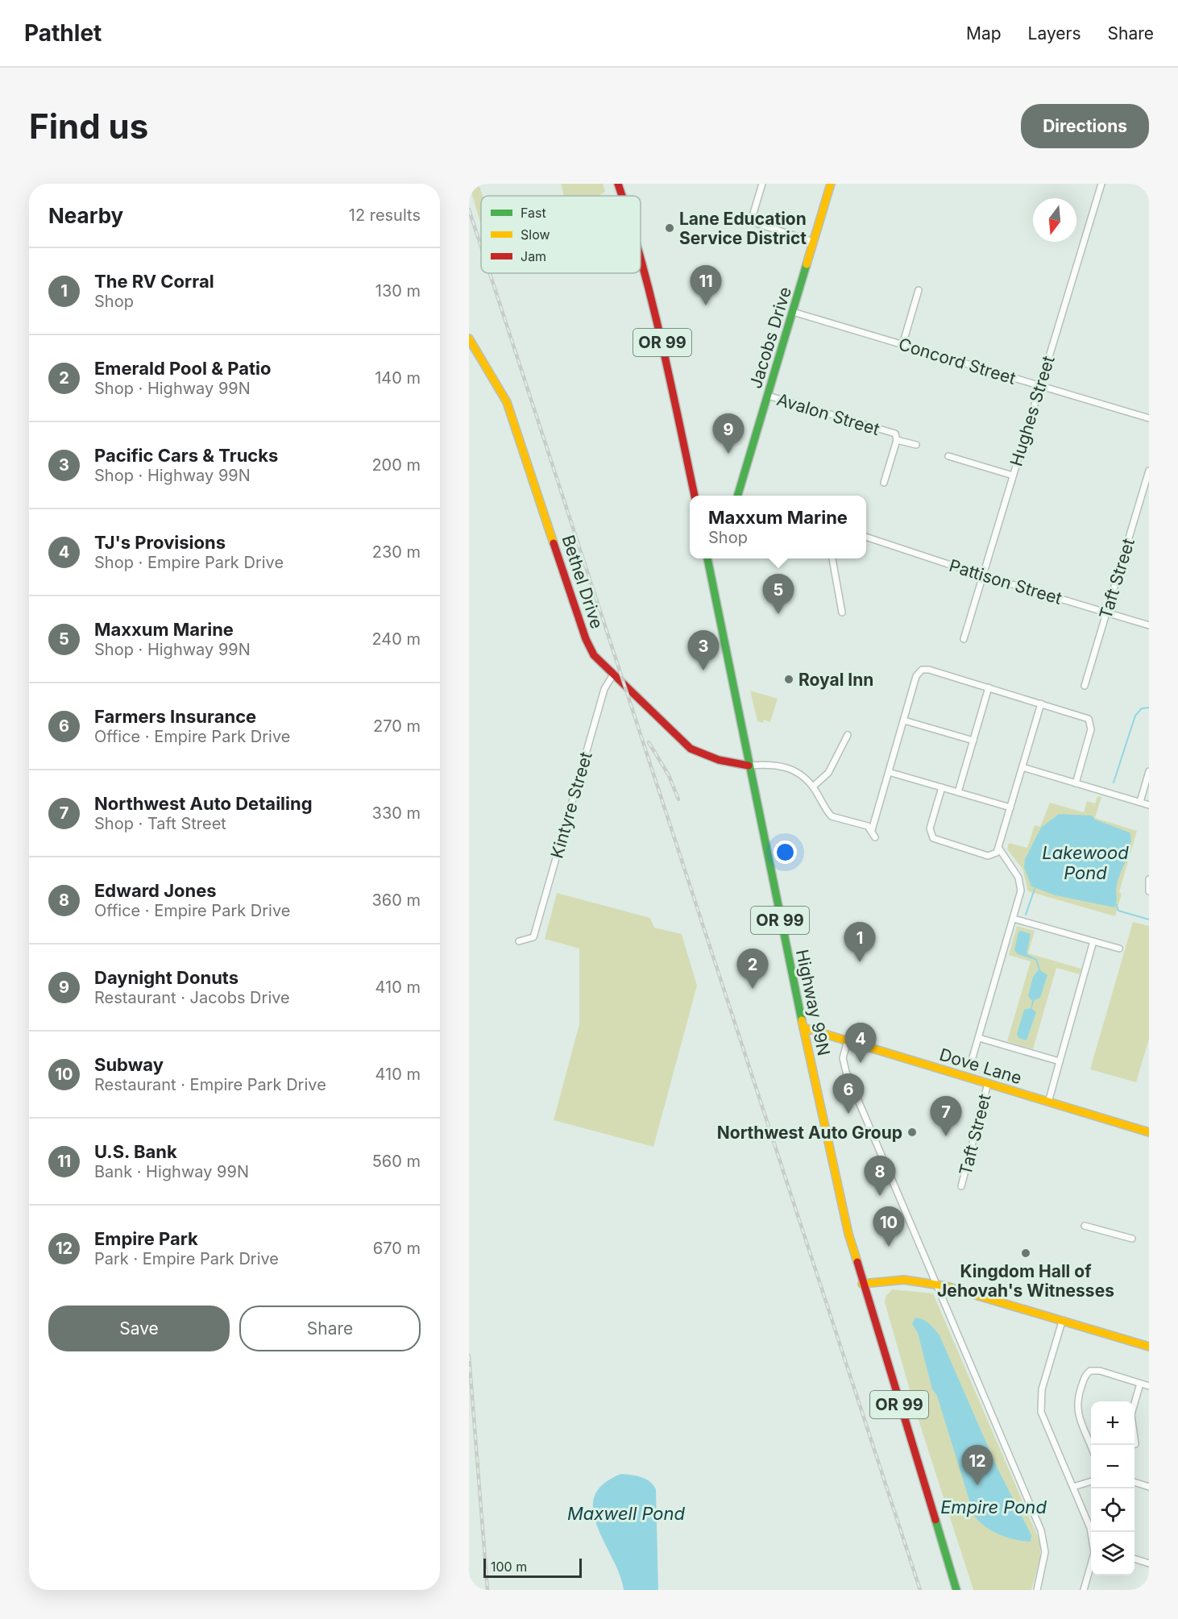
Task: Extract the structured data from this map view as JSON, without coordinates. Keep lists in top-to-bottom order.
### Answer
{
  "streets": {
    "main road": [
      "Jacobs Drive",
      "OR 99",
      "Bethel Drive",
      "Highway 99N",
      "Dove Lane"
    ],
    "street": [
      "Concord Street",
      "Hughes Street",
      "Avalon Street",
      "Taft Street",
      "Pattison Street",
      "Kintyre Street"
    ]
  },
  "crossings": [
    ["Jacobs Drive", "Concord Street"],
    ["Jacobs Drive", "Avalon Street"],
    ["Concord Street", "Hughes Street"],
    ["Hughes Street", "Pattison Street"],
    ["Taft Street", "Pattison Street"],
    ["Taft Street", "Dove Lane"],
    ["Bethel Drive", "Kintyre Street"],
    ["Bethel Drive", "Highway 99N"],
    ["Highway 99N", "Dove Lane"]
  ],
  "water": ["Lakewood Pond", "Empire Pond", "Maxwell Pond"],
  "places": [
    "Lane Education Service District",
    "Royal Inn",
    "Northwest Auto Group",
    "Kingdom Hall of Jehovah's Witnesses"
  ],
  "legend": ["Fast", "Slow", "Jam"],
  "scale_bar": "100 m",
  "north": "bottom",
  "page": {
    "header": "Pathlet",
    "nav": ["Map", "Layers", "Share"],
    "buttons": [
      "Directions",
      ["Save", "Share"]
    ],
    "title": "Find us",
    "heading": ["Nearby", "12 results"],
    "list": [
      {
        "mark": "1",
        "name": "The RV Corral",
        "note": "Shop",
        "value": "130 m"
      },
      {
        "mark": "2",
        "name": "Emerald Pool & Patio",
        "note": "Shop · Highway 99N",
        "value": "140 m"
      },
      {
        "mark": "3",
        "name": "Pacific Cars & Trucks",
        "note": "Shop · Highway 99N",
        "value": "200 m"
      },
      {
        "mark": "4",
        "name": "TJ's Provisions",
        "note": "Shop · Empire Park Drive",
        "value": "230 m"
      },
      {
        "mark": "5",
        "name": "Maxxum Marine",
        "note": "Shop · Highway 99N",
        "value": "240 m"
      },
      {
        "mark": "6",
        "name": "Farmers Insurance",
        "note": "Office · Empire Park Drive",
        "value": "270 m"
      },
      {
        "mark": "7",
        "name": "Northwest Auto Detailing",
        "note": "Shop · Taft Street",
        "value": "330 m"
      },
      {
        "mark": "8",
        "name": "Edward Jones",
        "note": "Office · Empire Park Drive",
        "value": "360 m"
      },
      {
        "mark": "9",
        "name": "Daynight Donuts",
        "note": "Restaurant · Jacobs Drive",
        "value": "410 m"
      },
      {
        "mark": "10",
        "name": "Subway",
        "note": "Restaurant · Empire Park Drive",
        "value": "410 m"
      },
      {
        "mark": "11",
        "name": "U.S. Bank",
        "note": "Bank · Highway 99N",
        "value": "560 m"
      },
      {
        "mark": "12",
        "name": "Empire Park",
        "note": "Park · Empire Park Drive",
        "value": "670 m"
      }
    ],
    "pins": [
      "11",
      "9",
      "5",
      "3",
      "1",
      "2",
      "4",
      "6",
      "7",
      "8",
      "10",
      "12"
    ],
    "popup": ["Maxxum Marine", "Shop"],
    "map_buttons": ["+", "−"],
    "scale": "100 m"
  }
}
